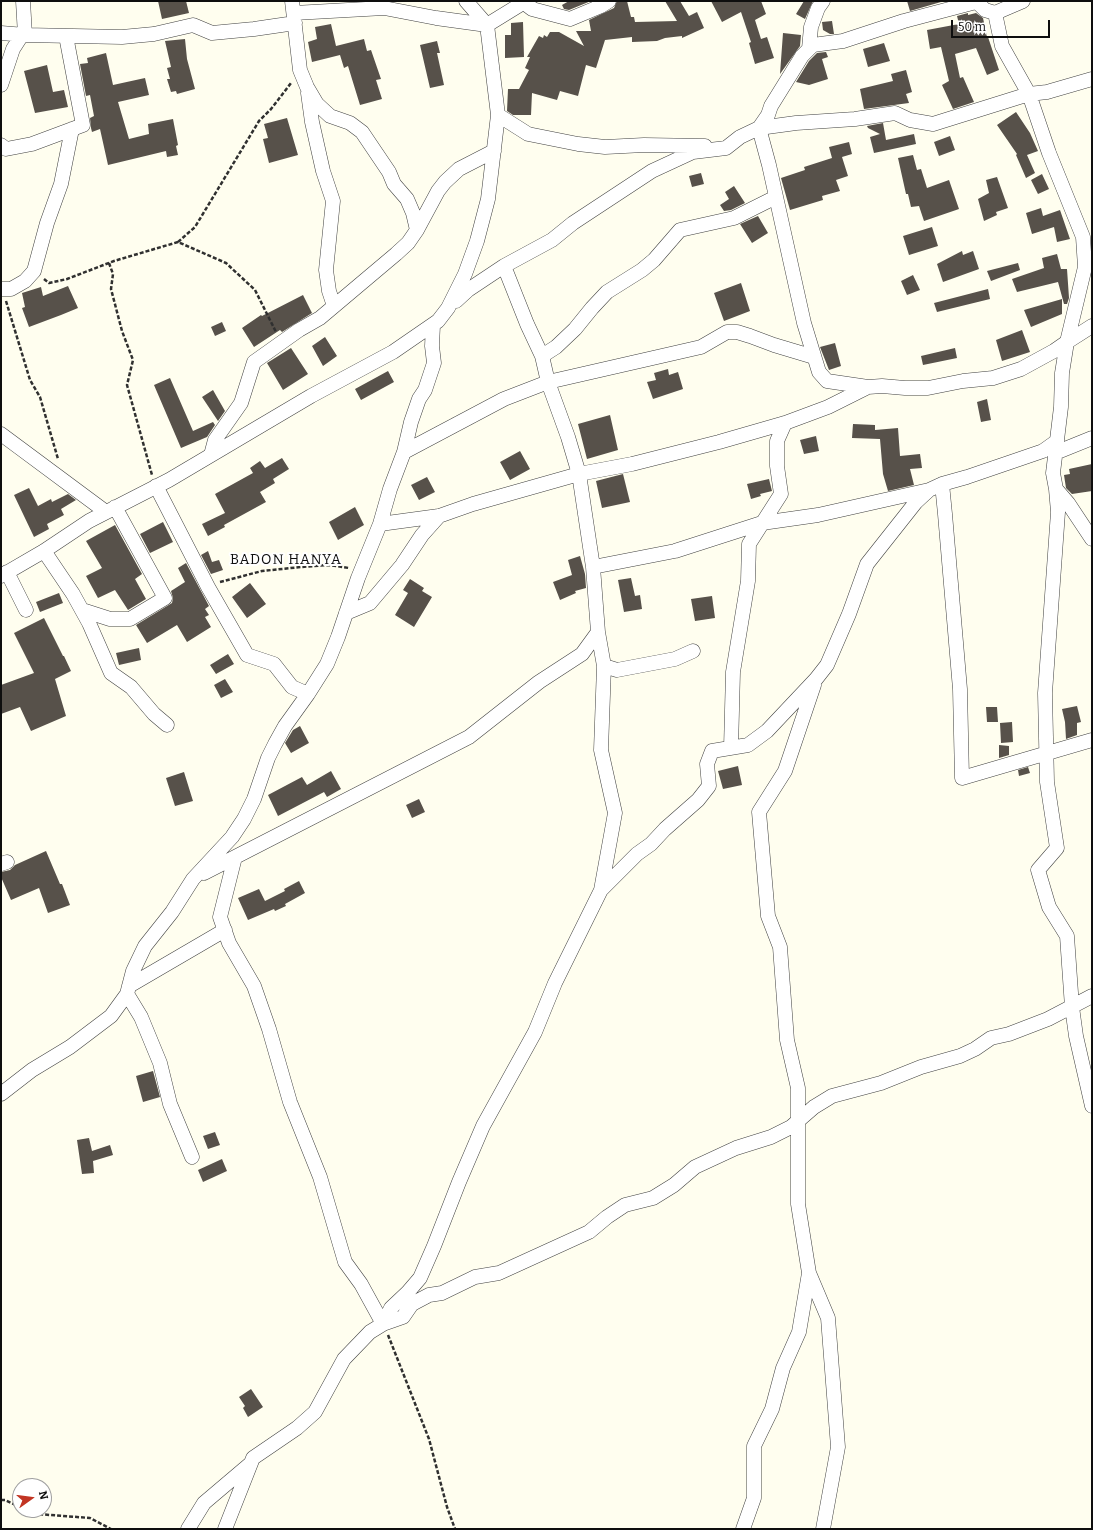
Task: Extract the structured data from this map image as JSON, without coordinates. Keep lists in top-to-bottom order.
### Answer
{
  "districts": ["BADON HANYA"],
  "scale_bar": "50 m",
  "north": "right"
}
